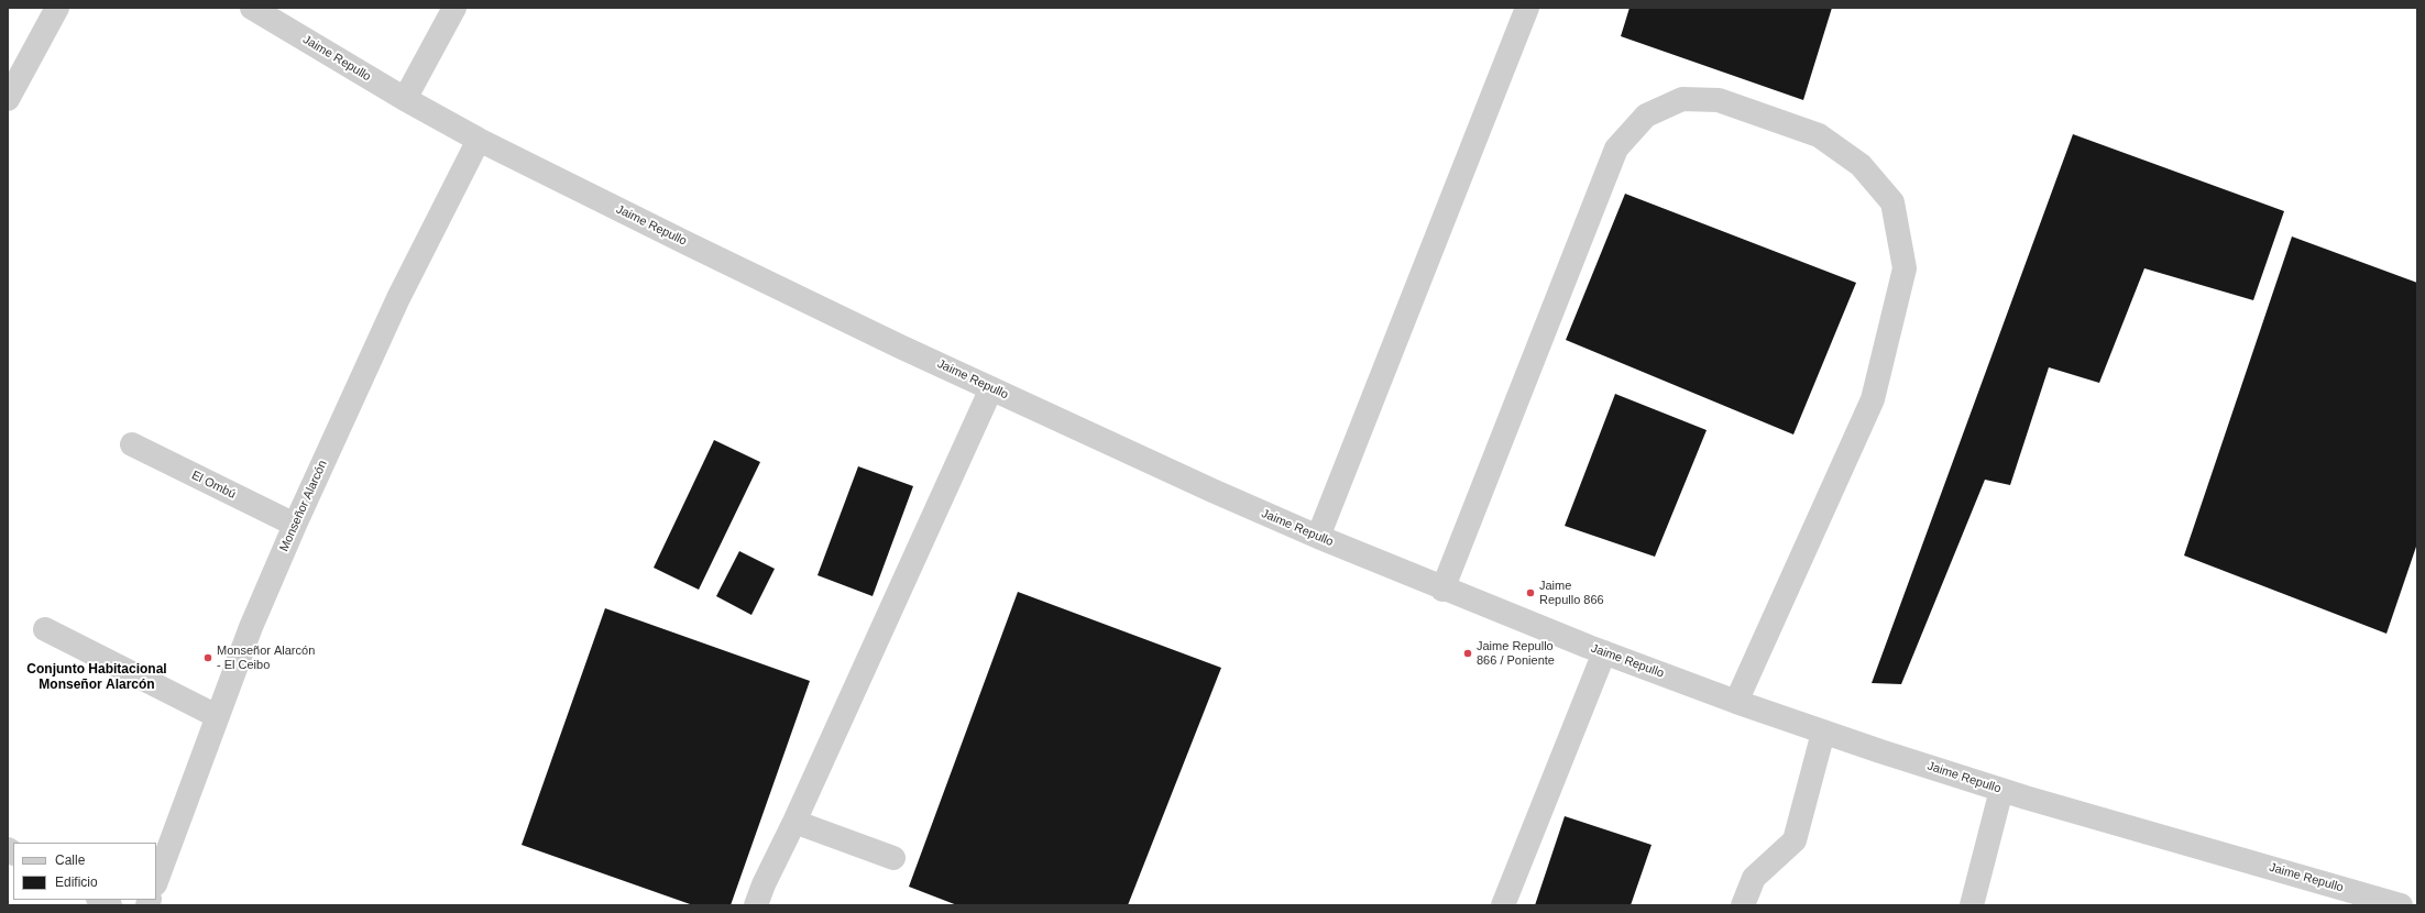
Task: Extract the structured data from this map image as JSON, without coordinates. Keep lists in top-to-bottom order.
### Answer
{
  "streets": {
    "street": ["Jaime Repullo", "El Ombú", "Monseñor Alarcón"]
  },
  "crossings": [
    ["Jaime Repullo", "Monseñor Alarcón"],
    ["El Ombú", "Monseñor Alarcón"]
  ],
  "districts": ["Conjunto Habitacional Monseñor Alarcón"],
  "places": ["Jaime Repullo 866", "Jaime Repullo 866 / Poniente", "Monseñor Alarcón - El Ceibo"],
  "legend": ["Calle", "Edificio"]
}
